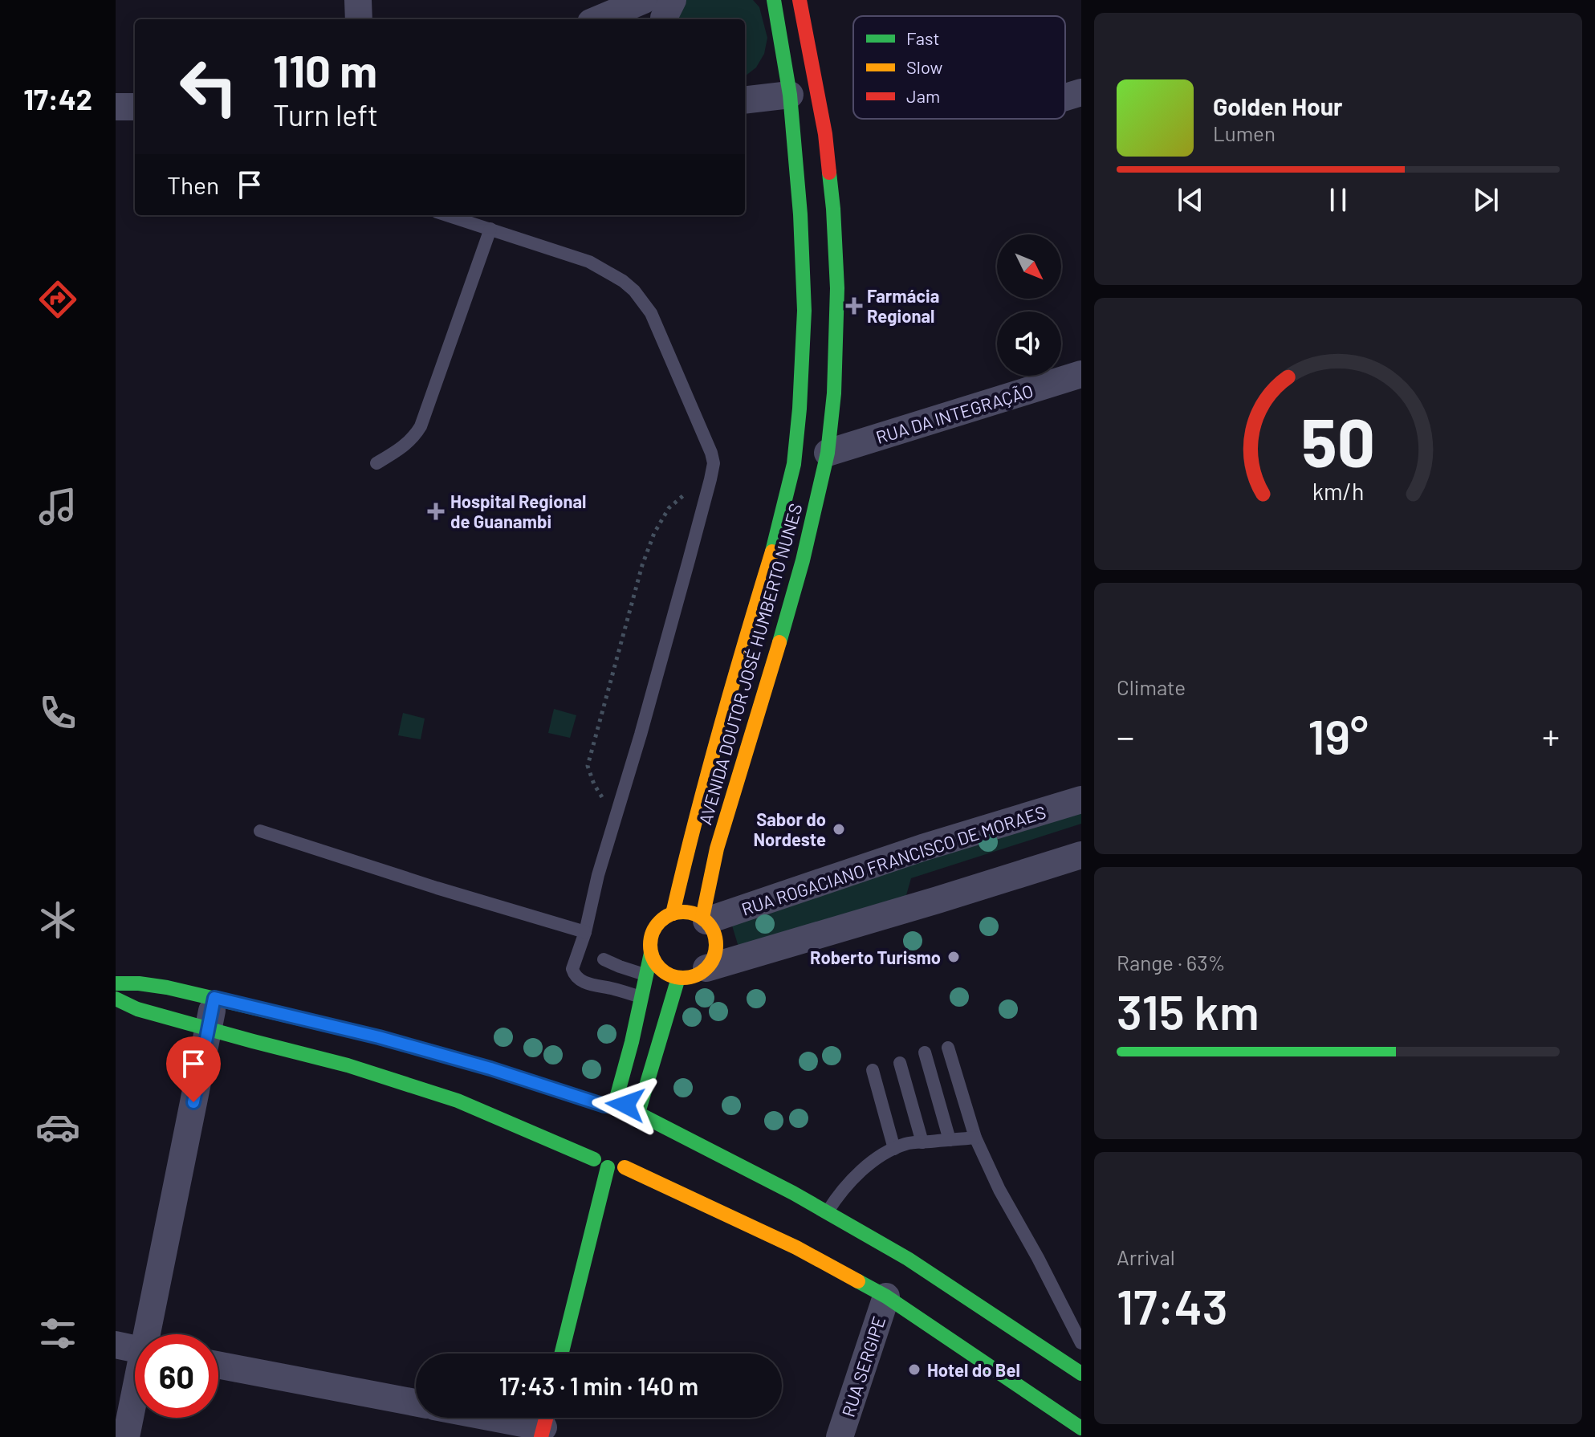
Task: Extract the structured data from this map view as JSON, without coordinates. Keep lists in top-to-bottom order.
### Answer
{
  "streets": {
    "main road": ["AVENIDA DOUTOR JOSÉ HUMBERTO NUNES"],
    "street": ["RUA DA INTEGRAÇÃO", "RUA ROGACIANO FRANCISCO DE MORAES", "RUA SERGIPE"]
  },
  "crossings": [
    ["RUA DA INTEGRAÇÃO", "AVENIDA DOUTOR JOSÉ HUMBERTO NUNES"],
    ["AVENIDA DOUTOR JOSÉ HUMBERTO NUNES", "RUA ROGACIANO FRANCISCO DE MORAES"]
  ],
  "places": {
    "health": ["Farmácia Regional", "Hospital Regional de Guanambi"],
    "other": ["Sabor do Nordeste", "Roberto Turismo", "Hotel do Bel"]
  },
  "legend": ["Fast", "Slow", "Jam"],
  "north": "bottom right",
  "page": {
    "tabs": "17:42",
    "turn": ["110 m", "Turn left"],
    "song": ["Golden Hour", "Lumen"],
    "then": "Then",
    "tile": [
      "Climate",
      ["Range · 63%", "315 km"],
      ["Arrival", "17:43"]
    ],
    "heat": ["−", "19°", "+"],
    "limit": "60",
    "trip": "17:43 · 1 min · 140 m",
    "gauge": ["50", "km/h"]
  }
}
